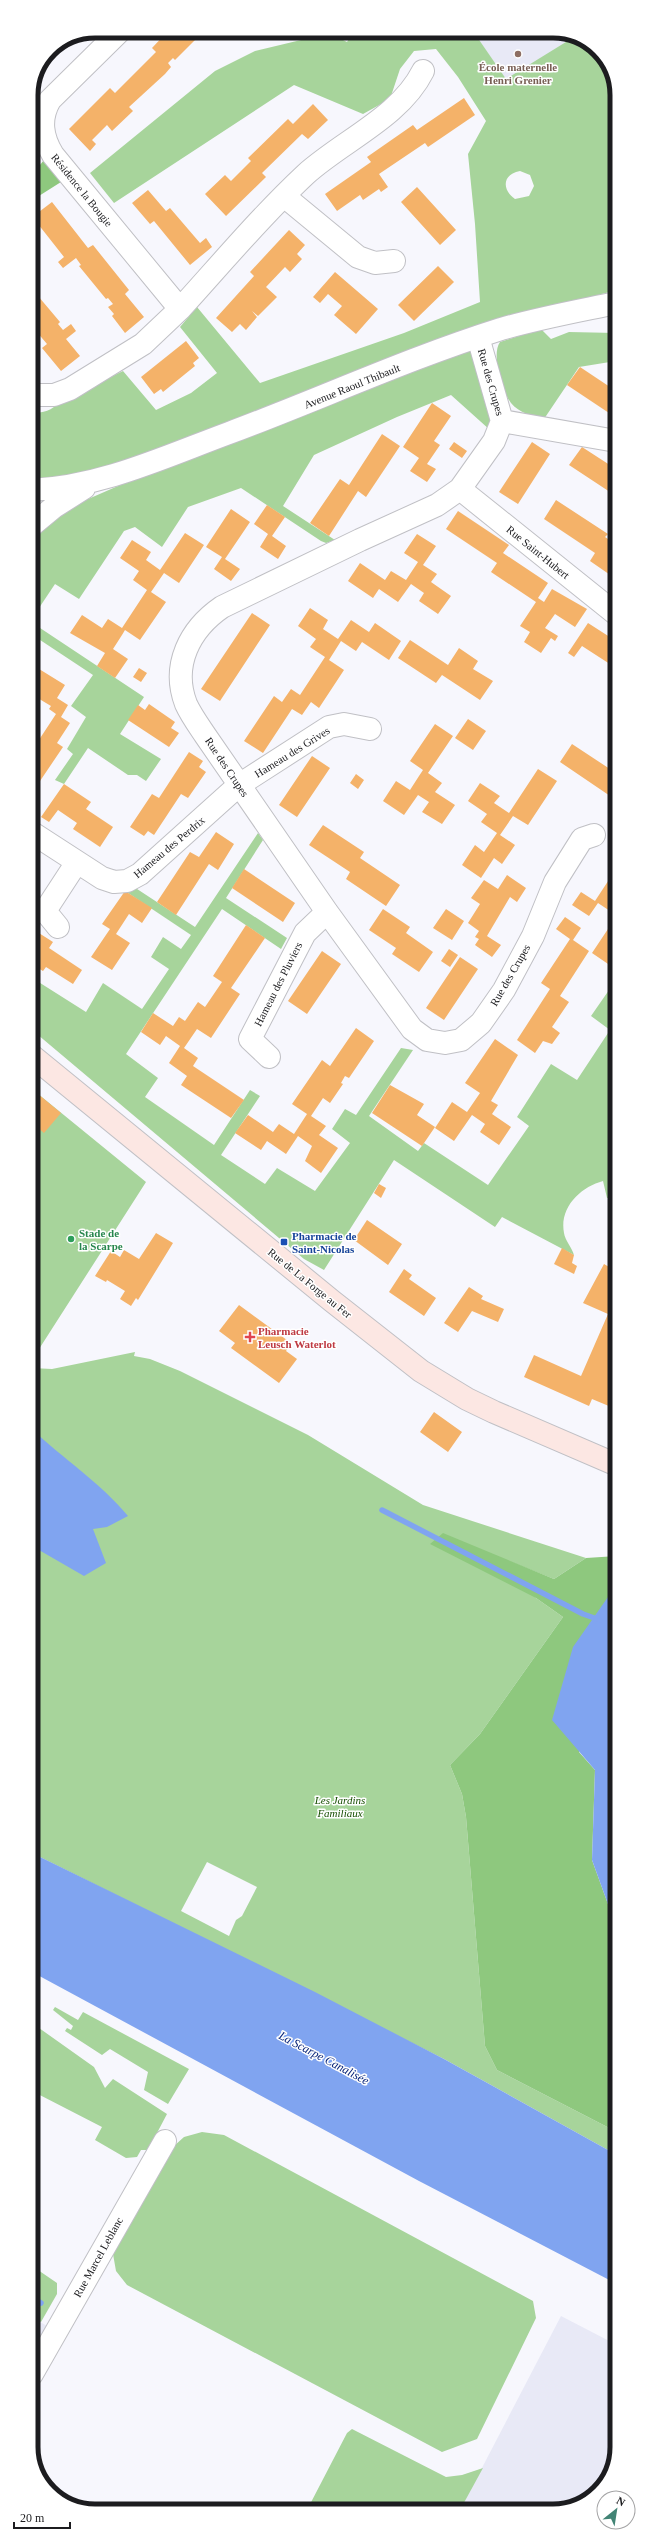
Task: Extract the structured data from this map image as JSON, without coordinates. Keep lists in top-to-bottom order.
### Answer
{
  "streets": {
    "main road": ["Rue de La Forge au Fer"],
    "street": [
      "Résidence la Bougie",
      "Rue des Crupes",
      "Avenue Raoul Thibault",
      "Rue Saint-Hubert",
      "Hameau des Grives",
      "Hameau des Perdrix",
      "Hameau des Pluviers",
      "Rue Marcel Leblanc"
    ]
  },
  "crossings": [
    ["Rue des Crupes", "Avenue Raoul Thibault"],
    ["Rue des Crupes", "Rue Saint-Hubert"],
    ["Rue des Crupes", "Hameau des Grives"],
    ["Rue des Crupes", "Hameau des Perdrix"],
    ["Rue des Crupes", "Hameau des Pluviers"],
    ["Hameau des Grives", "Hameau des Perdrix"]
  ],
  "water": ["La Scarpe Canalisée"],
  "parks": ["Les Jardins Familiaux"],
  "places": {
    "other": ["École maternelle Henri Grenier", "Stade de la Scarpe"],
    "transit": ["Pharmacie de Saint-Nicolas"],
    "health": ["Pharmacie Leusch Waterlot"]
  },
  "scale_bar": "20 m",
  "north": "top right"
}
